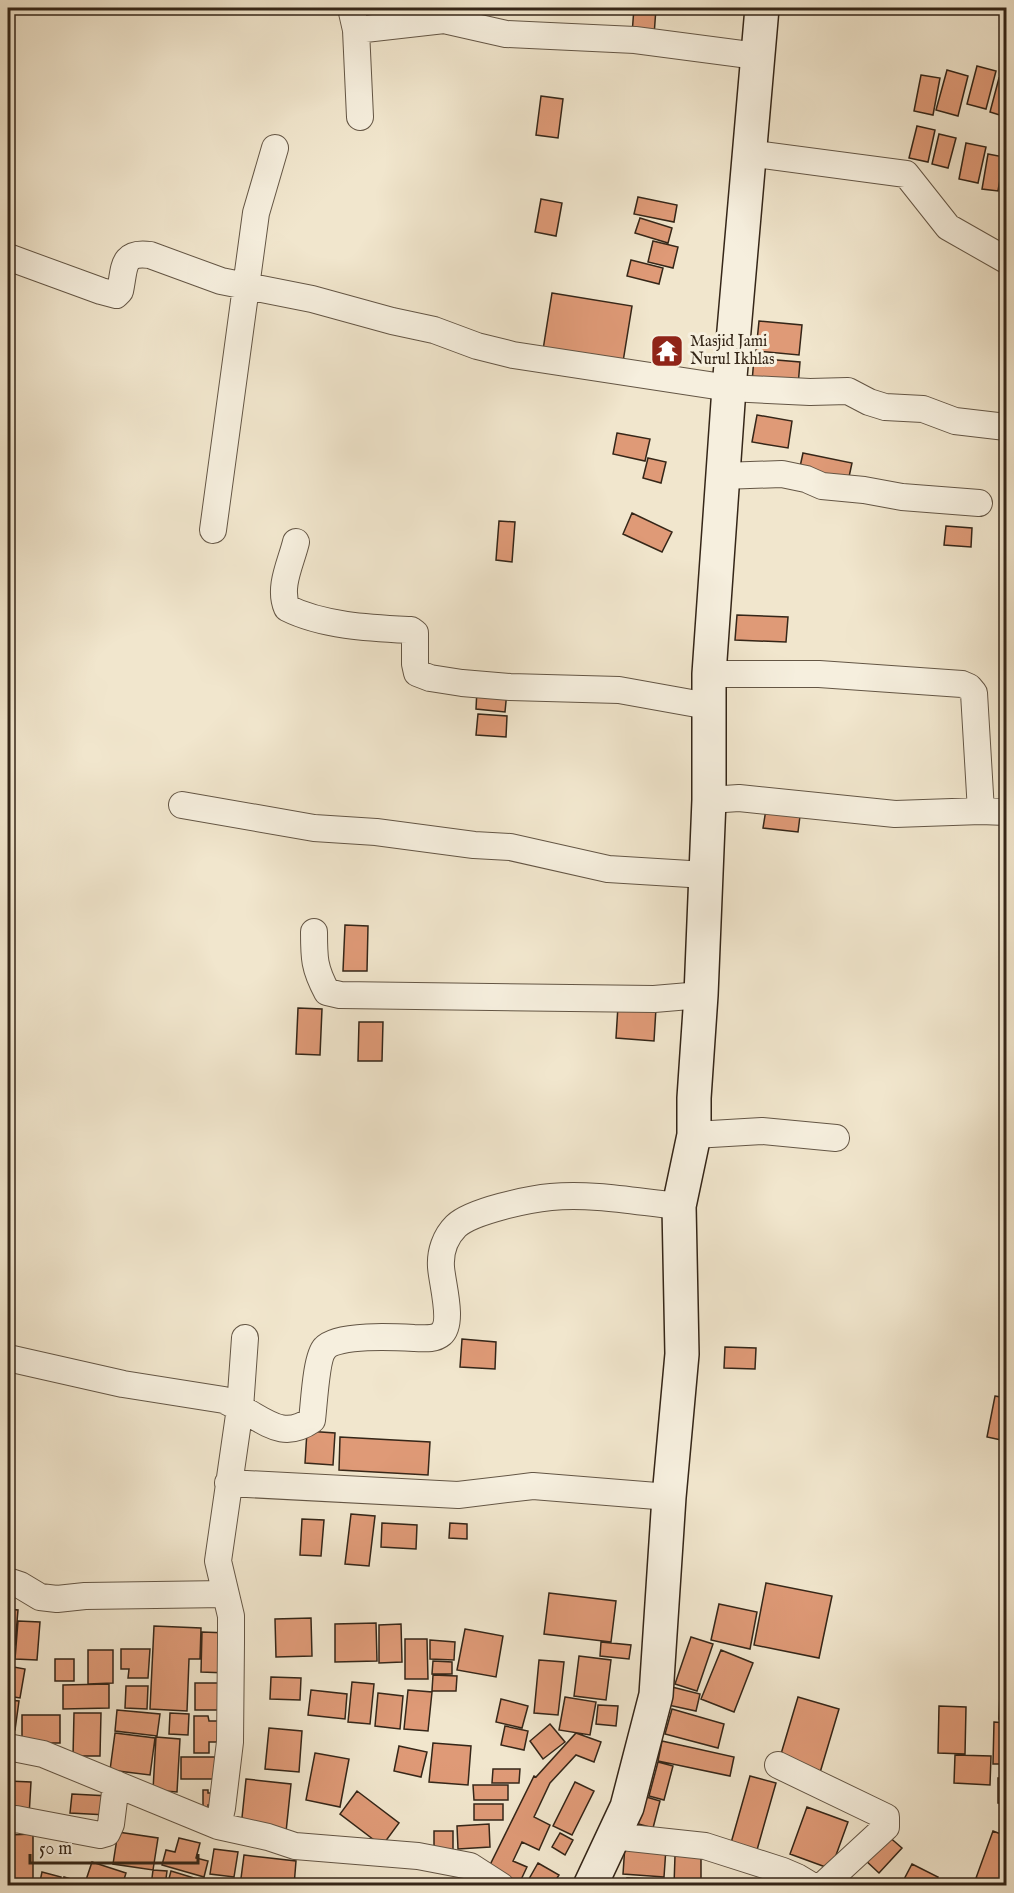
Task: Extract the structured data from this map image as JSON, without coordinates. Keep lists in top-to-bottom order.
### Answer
{
  "places": {
    "temple": ["Masjid Jami Nurul Ikhlas"]
  },
  "scale_bar": "50 m"
}
